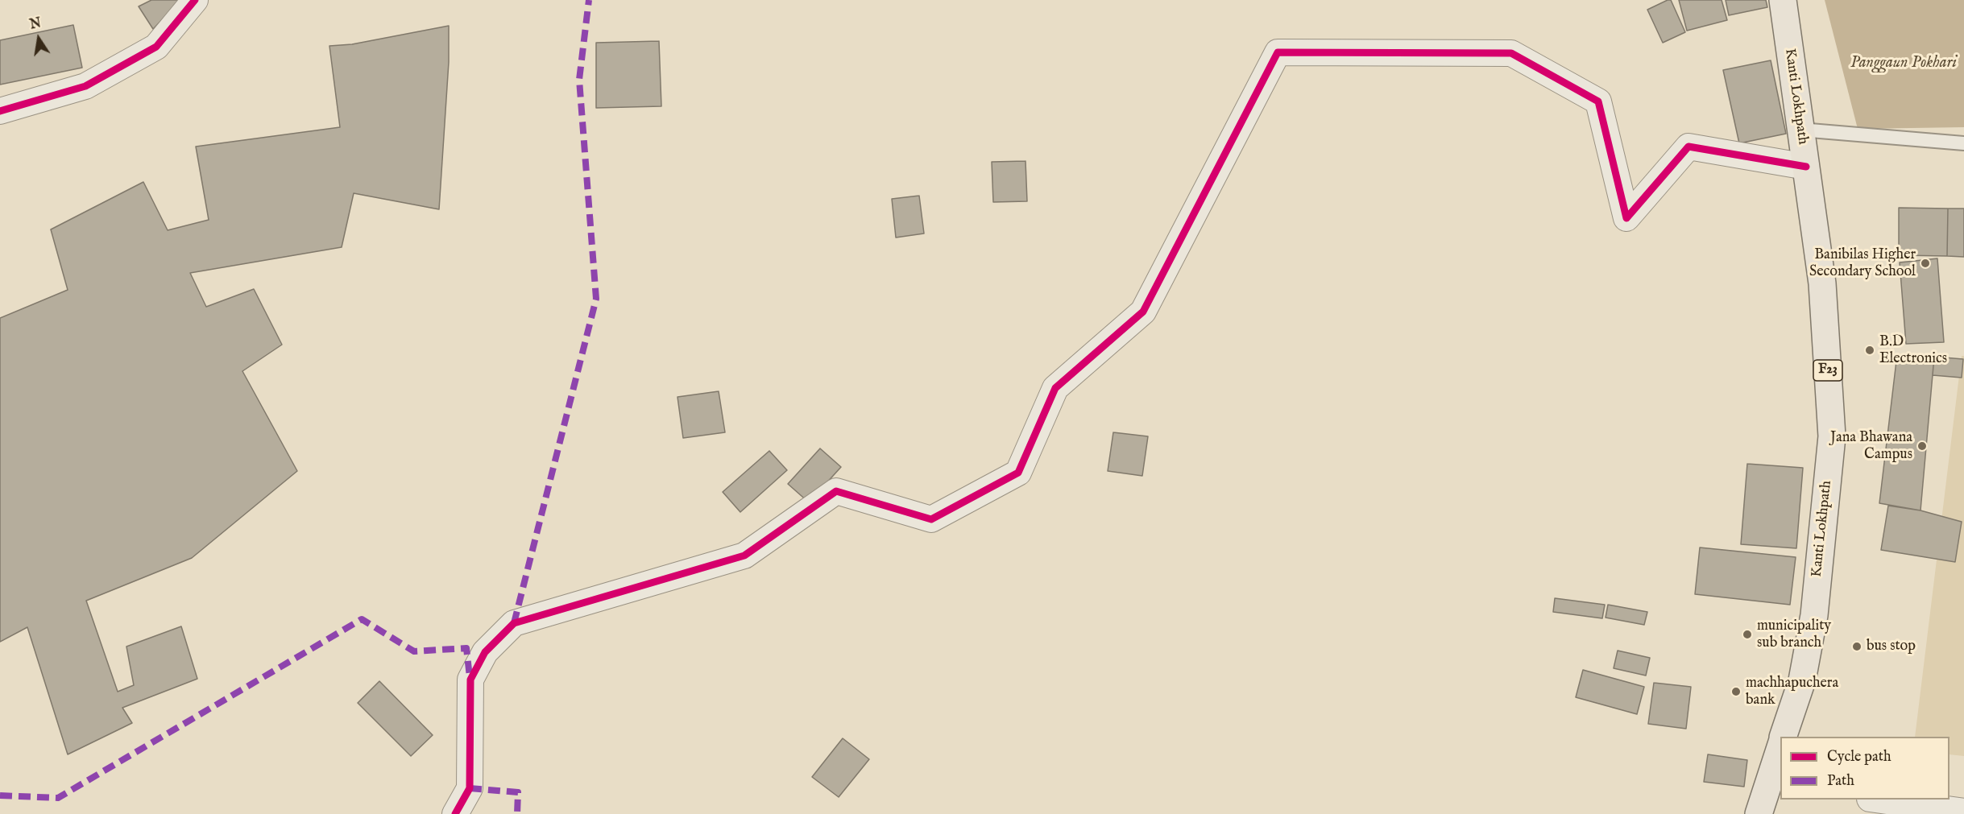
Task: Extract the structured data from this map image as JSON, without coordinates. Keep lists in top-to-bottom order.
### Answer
{
  "streets": {
    "main road": ["Kanti Lokhpath", "F23"]
  },
  "water": ["Panggaun Pokhari"],
  "places": [
    "Banibilas Higher Secondary School",
    "B.D Electronics",
    "Jana Bhawana Campus",
    "municipality sub branch",
    "bus stop",
    "machhapuchera bank"
  ],
  "legend": ["Cycle path", "Path"],
  "north": "top"
}
